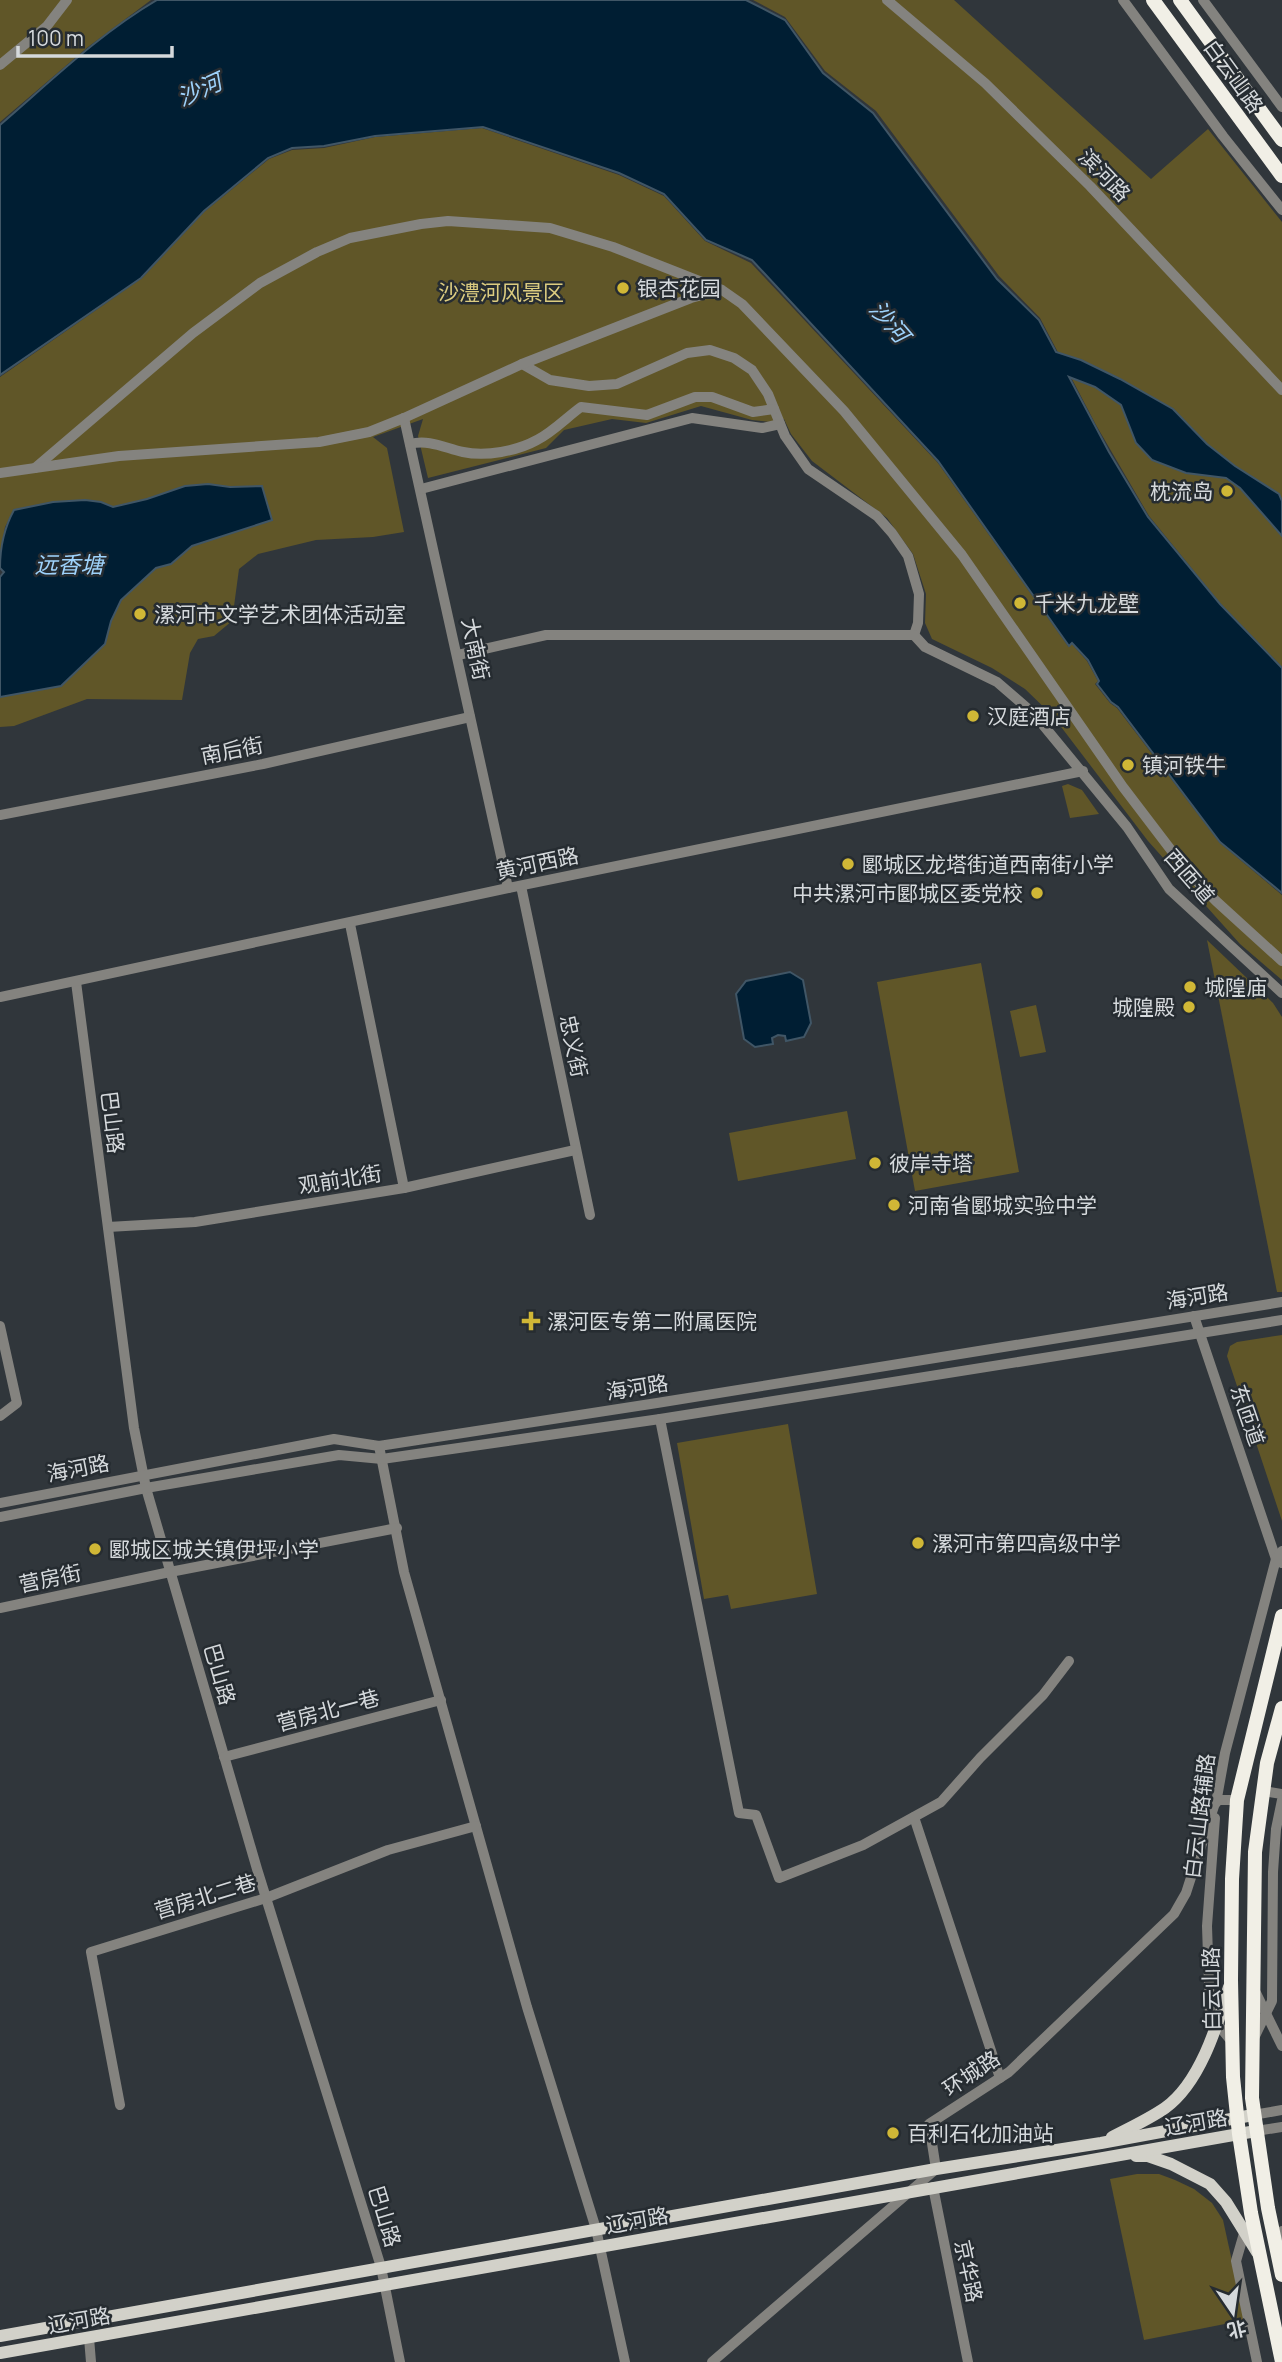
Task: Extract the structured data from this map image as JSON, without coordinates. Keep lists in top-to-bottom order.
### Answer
{
  "streets": {
    "highway": ["白云山路"],
    "main road": ["辽河路"],
    "street": [
      "滨河路",
      "大南街",
      "南后街",
      "黄河西路",
      "西匝道",
      "忠义街",
      "巴山路",
      "观前北街",
      "海河路",
      "东匝道",
      "营房街",
      "营房北一巷",
      "白云山路辅路",
      "营房北二巷",
      "环城路",
      "京华路"
    ]
  },
  "crossings": [
    ["白云山路", "白云山路辅路"],
    ["白云山路", "辽河路"],
    ["大南街", "南后街"],
    ["大南街", "黄河西路"],
    ["黄河西路", "西匝道"],
    ["黄河西路", "忠义街"],
    ["黄河西路", "巴山路"],
    ["忠义街", "观前北街"],
    ["巴山路", "观前北街"],
    ["巴山路", "海河路"],
    ["巴山路", "营房街"],
    ["巴山路", "营房北一巷"],
    ["巴山路", "营房北二巷"],
    ["巴山路", "辽河路"],
    ["海河路", "东匝道"],
    ["东匝道", "白云山路辅路"],
    ["白云山路辅路", "环城路"],
    ["环城路", "辽河路"],
    ["辽河路", "京华路"]
  ],
  "water": ["沙河", "远香塘"],
  "parks": ["沙澧河风景区"],
  "places": {
    "other": [
      "银杏花园",
      "枕流岛",
      "千米九龙壁",
      "漯河市文学艺术团体活动室",
      "汉庭酒店",
      "镇河铁牛",
      "郾城区龙塔街道西南街小学",
      "中共漯河市郾城区委党校",
      "城隍庙",
      "城隍殿",
      "彼岸寺塔",
      "河南省郾城实验中学",
      "漯河市第四高级中学",
      "郾城区城关镇伊坪小学",
      "百利石化加油站"
    ],
    "health": ["漯河医专第二附属医院"]
  },
  "scale_bar": "100 m",
  "north": "bottom"
}
